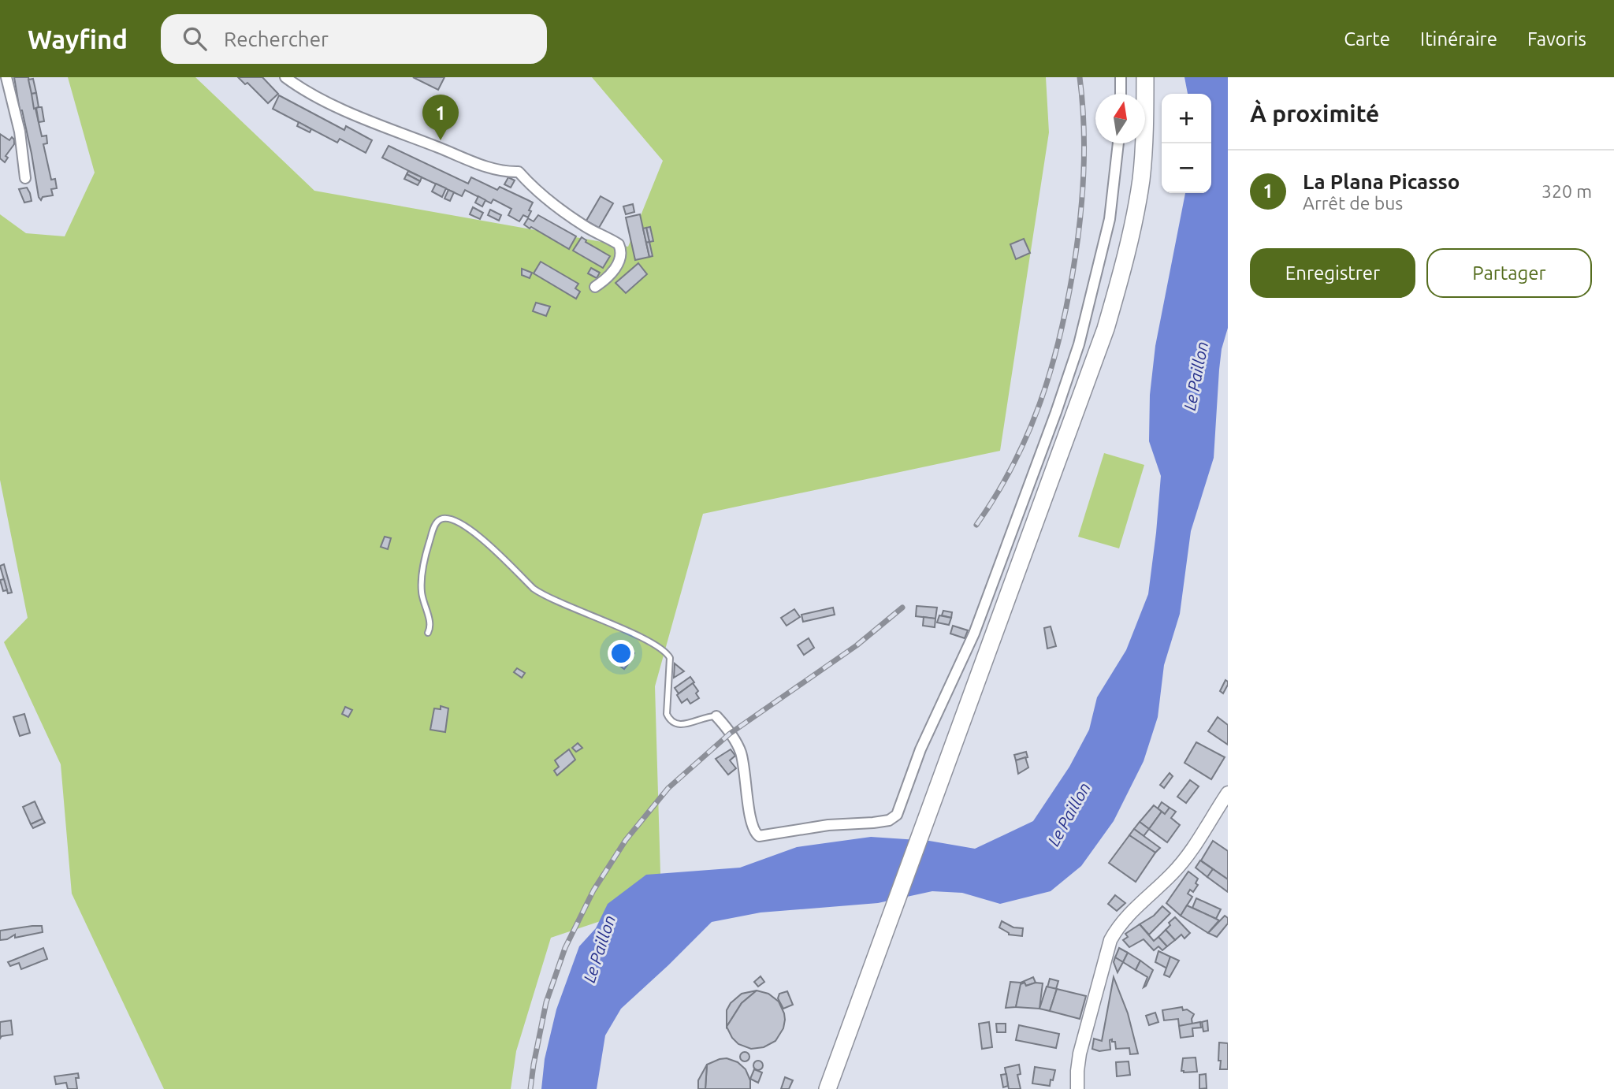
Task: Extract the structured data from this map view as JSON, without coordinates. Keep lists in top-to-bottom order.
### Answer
{
  "water": ["Le Paillon"],
  "north": "top",
  "page": {
    "header": "Wayfind",
    "search": "Rechercher",
    "nav": ["Carte", "Itinéraire", "Favoris"],
    "heading": "À proximité",
    "map_buttons": ["+", "−"],
    "pins": "1",
    "list": [
      {
        "mark": "1",
        "name": "La Plana Picasso",
        "note": "Arrêt de bus",
        "value": "320 m"
      }
    ],
    "buttons": ["Enregistrer", "Partager"]
  }
}
